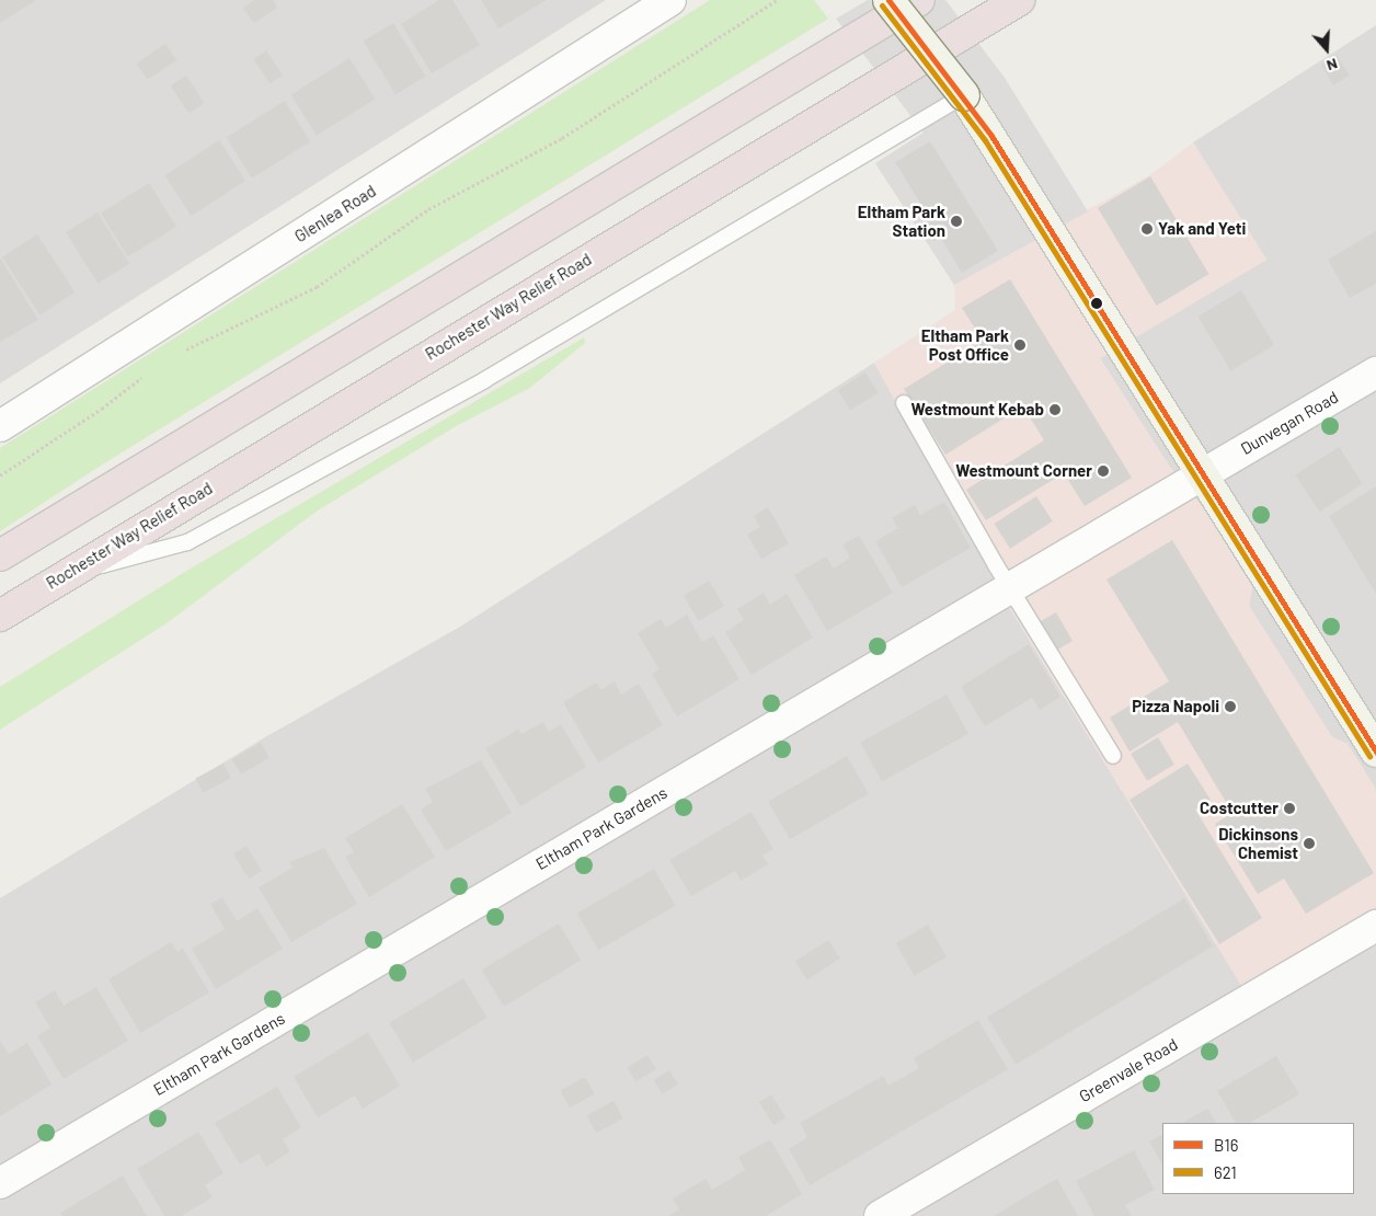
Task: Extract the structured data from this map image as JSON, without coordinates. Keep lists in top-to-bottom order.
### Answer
{
  "streets": {
    "highway": ["Rochester Way Relief Road"],
    "street": [
      "Glenlea Road",
      "Dunvegan Road",
      "Eltham Park Gardens",
      "Greenvale Road"
    ]
  },
  "crossings": [
    ["Dunvegan Road", "Eltham Park Gardens"]
  ],
  "places": [
    "Eltham Park Station",
    "Yak and Yeti",
    "Eltham Park Post Office",
    "Westmount Kebab",
    "Westmount Corner",
    "Pizza Napoli",
    "Costcutter",
    "Dickinsons Chemist"
  ],
  "lines": ["transit line B16", "transit line 621"],
  "legend": ["B16", "621"],
  "north": "bottom"
}
